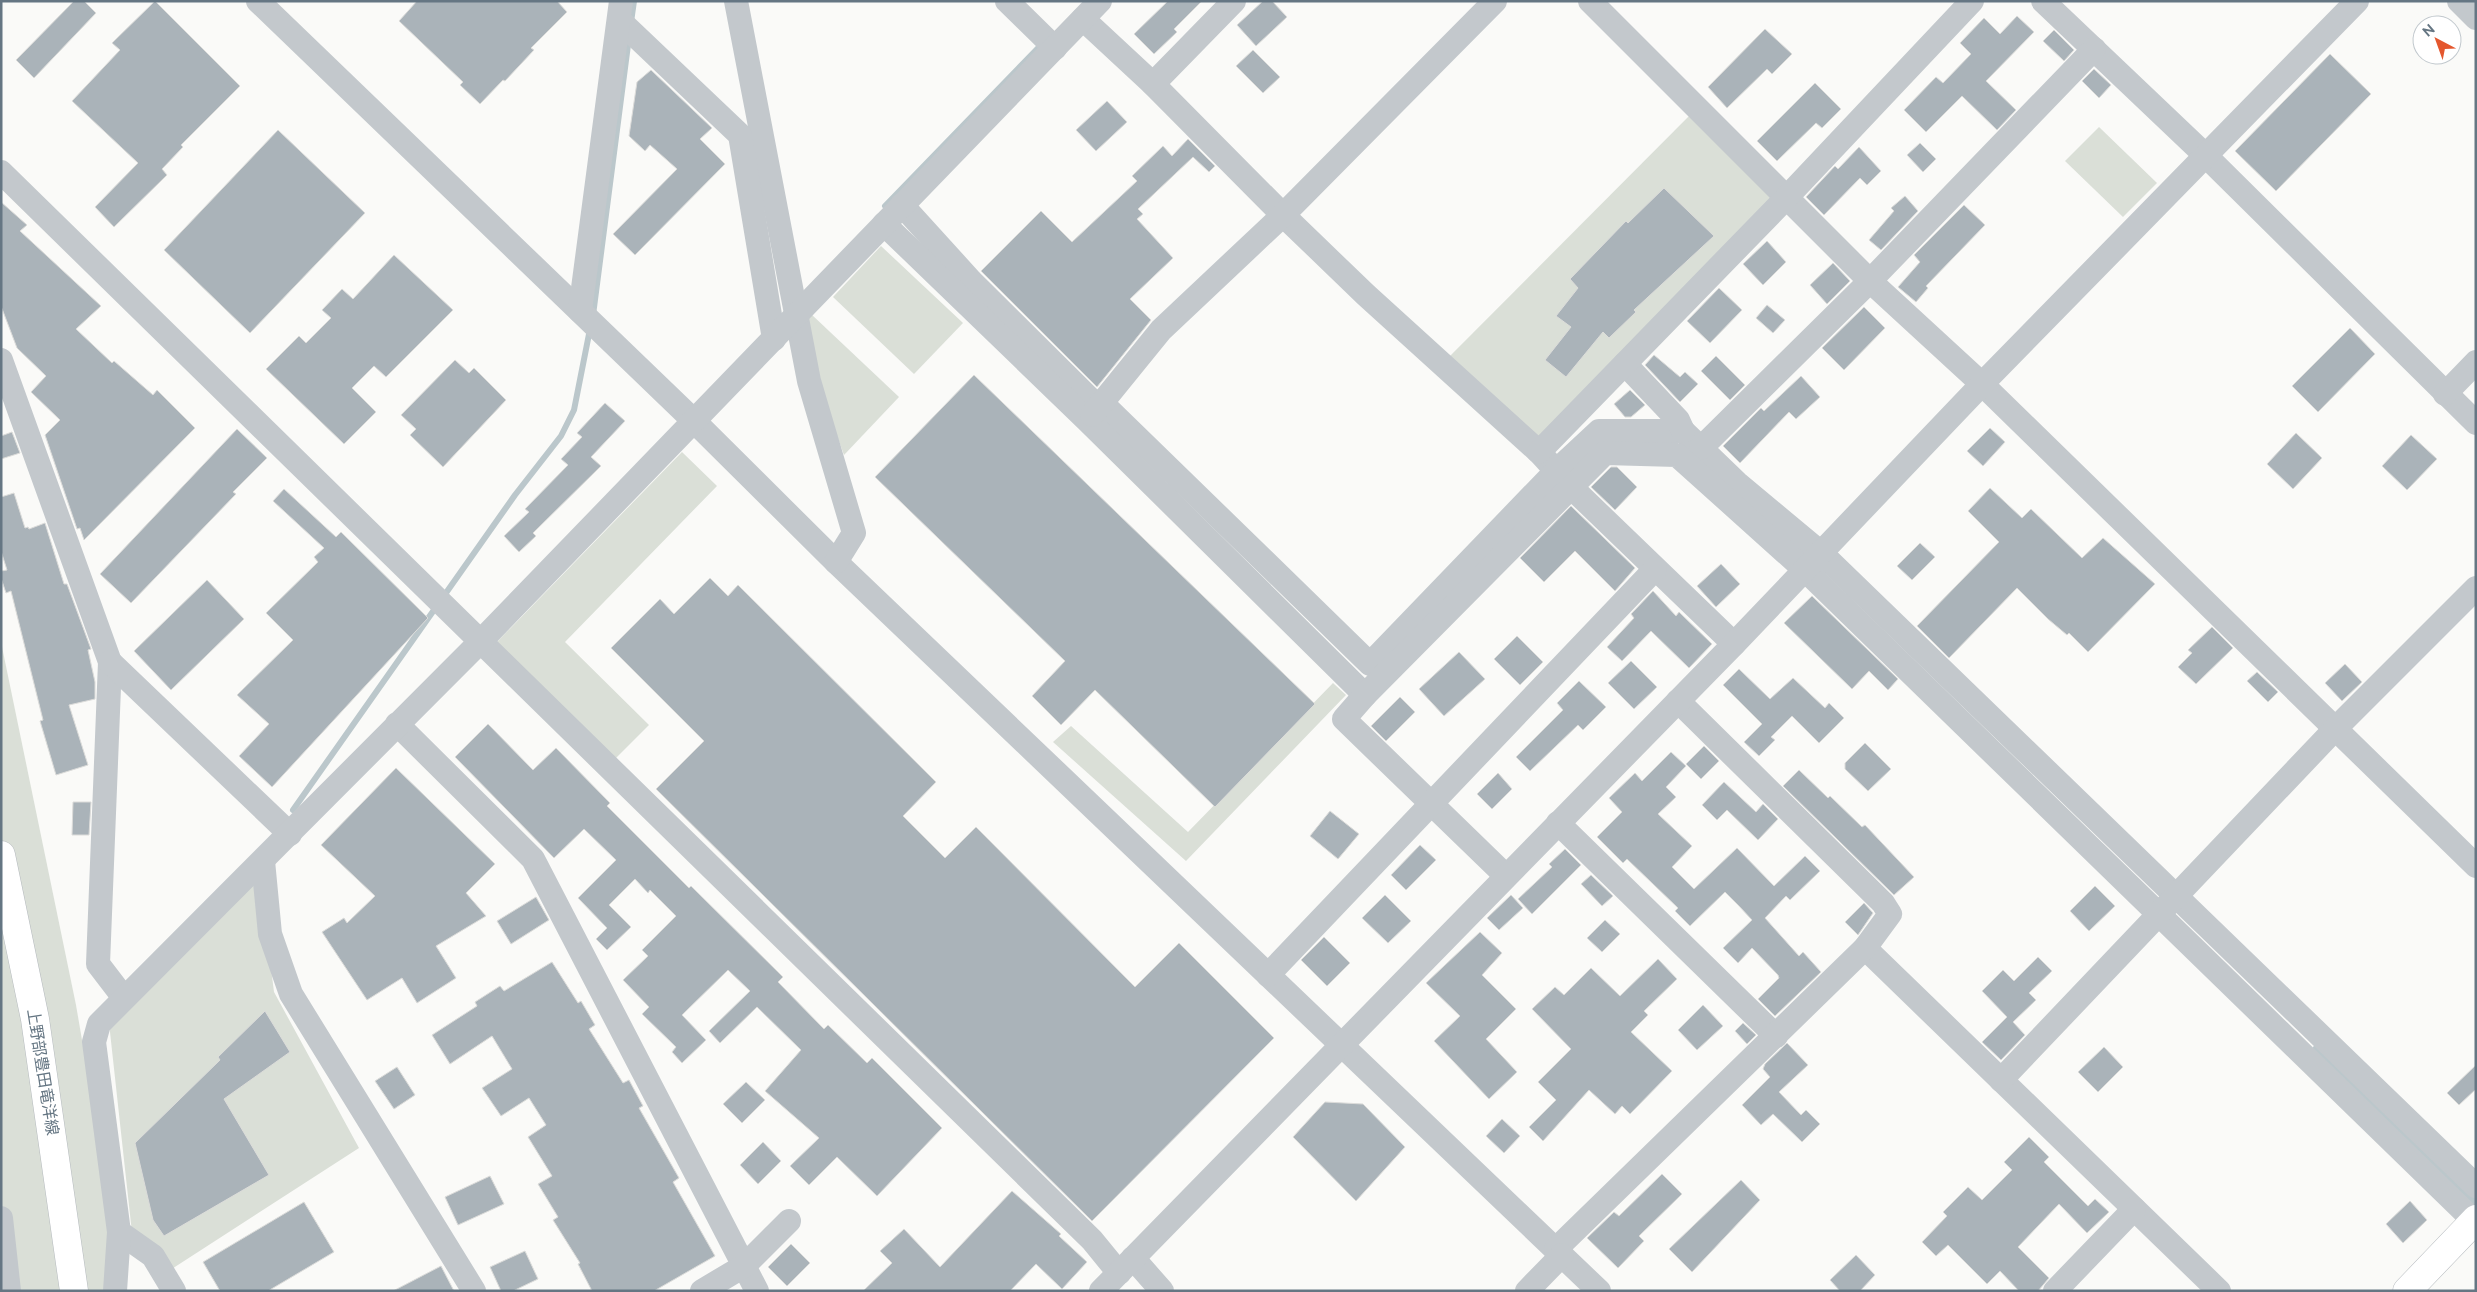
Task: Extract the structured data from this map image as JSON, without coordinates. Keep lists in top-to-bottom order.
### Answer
{
  "streets": {
    "main road": ["上野部豊田竜洋線"]
  },
  "north": "top left"
}
